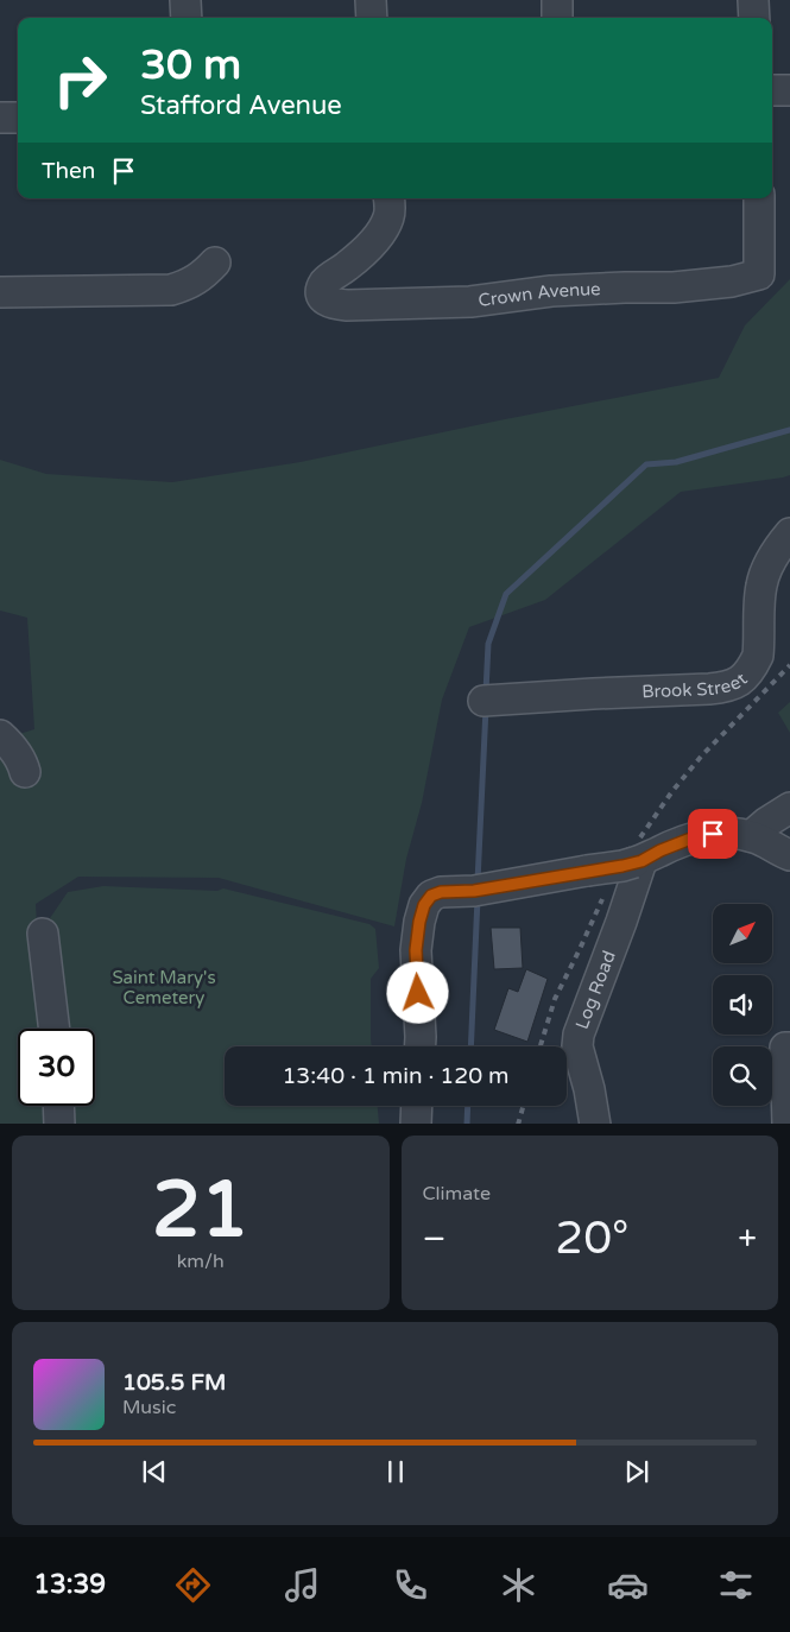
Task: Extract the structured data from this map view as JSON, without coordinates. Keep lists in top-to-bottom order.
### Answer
{
  "streets": {
    "street": ["Crown Avenue", "Brook Street", "Log Road"]
  },
  "parks": ["Saint Mary's Cemetery"],
  "north": "top right",
  "page": {
    "turn": ["30 m", "Stafford Avenue"],
    "then": "Then",
    "limit": "30",
    "trip": "13:40 · 1 min · 120 m",
    "tile": [
      ["21", "km/h"],
      "Climate"
    ],
    "heat": ["−", "20°", "+"],
    "song": ["105.5 FM", "Music"],
    "tabs": "13:39"
  }
}
